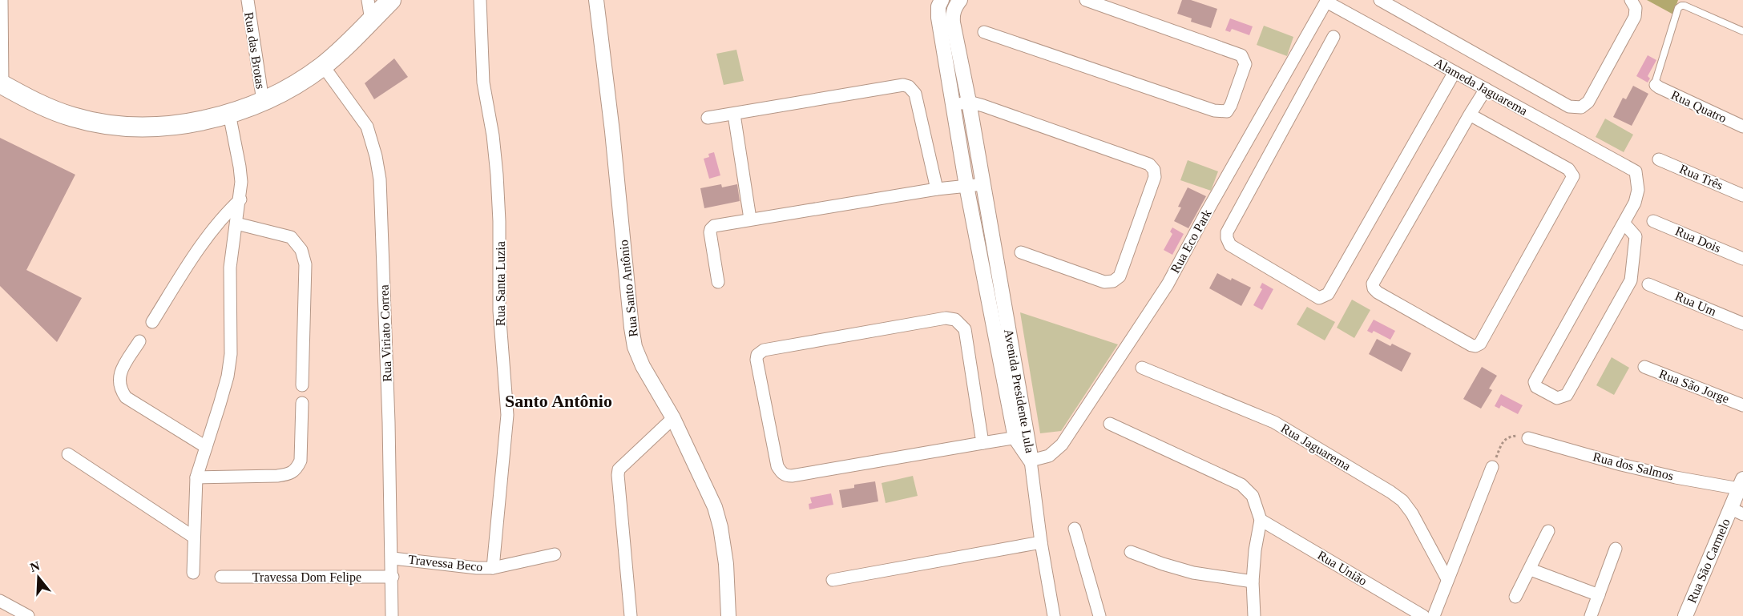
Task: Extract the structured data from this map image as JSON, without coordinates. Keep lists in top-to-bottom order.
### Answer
{
  "streets": {
    "street": [
      "Rua das Brotas",
      "Alameda Jaguarema",
      "Rua Quatro",
      "Rua Três",
      "Rua Dois",
      "Rua Eco Park",
      "Rua Santa Luzia",
      "Rua Santo Antônio",
      "Rua Um",
      "Rua Viriato Correa",
      "Rua São Jorge",
      "Avenida Presidente Lula",
      "Rua Jaguarema",
      "Rua dos Salmos",
      "Rua São Carmelo",
      "Travessa Beco",
      "Rua União",
      "Travessa Dom Felipe"
    ]
  },
  "crossings": [
    ["Alameda Jaguarema", "Rua Eco Park"],
    ["Rua Eco Park", "Avenida Presidente Lula"],
    ["Rua Santa Luzia", "Travessa Beco"],
    ["Rua Viriato Correa", "Travessa Beco"],
    ["Rua Viriato Correa", "Travessa Dom Felipe"],
    ["Rua dos Salmos", "Rua São Carmelo"]
  ],
  "districts": ["Santo Antônio"],
  "north": "top"
}
